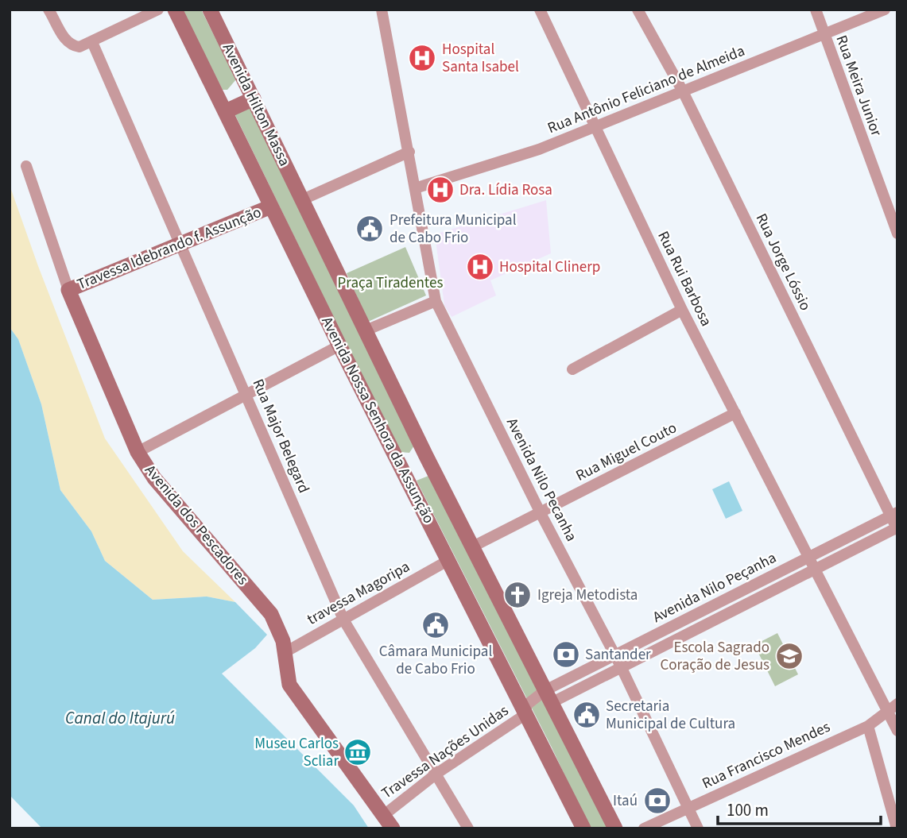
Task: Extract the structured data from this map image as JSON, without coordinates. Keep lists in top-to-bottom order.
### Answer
{
  "streets": {
    "main road": [
      "Avenida Hilton Massa",
      "Travessa Idebrando f. Assunção",
      "Avenida Nossa Senhora da Assunção",
      "Avenida dos Pescadores"
    ],
    "street": [
      "Rua Meira Junior",
      "Rua Antônio Feliciano de Almeida",
      "Rua Jorge Lóssio",
      "Rua Rui Barbosa",
      "Rua Major Belegard",
      "Rua Miguel Couto",
      "Avenida Nilo Pecanha",
      "Avenida Nilo Peçanha",
      "travessa Magoripa",
      "Travessa Nações Unidas",
      "Rua Francisco Mendes"
    ]
  },
  "crossings": [
    ["Rua Meira Junior", "Rua Antônio Feliciano de Almeida"],
    ["Rua Antônio Feliciano de Almeida", "Rua Jorge Lóssio"],
    ["Rua Antônio Feliciano de Almeida", "Rua Rui Barbosa"],
    ["Rua Antônio Feliciano de Almeida", "Avenida Nilo Pecanha"],
    ["Avenida Hilton Massa", "Avenida Nossa Senhora da Assunção"],
    ["Travessa Idebrando f. Assunção", "Avenida Nossa Senhora da Assunção"],
    ["Travessa Idebrando f. Assunção", "Rua Major Belegard"],
    ["Travessa Idebrando f. Assunção", "Avenida dos Pescadores"],
    ["Rua Jorge Lóssio", "Avenida Nilo Peçanha"],
    ["Rua Rui Barbosa", "Rua Miguel Couto"],
    ["Rua Rui Barbosa", "Avenida Nilo Peçanha"],
    ["Avenida Nossa Senhora da Assunção", "Rua Miguel Couto"],
    ["Avenida Nossa Senhora da Assunção", "Avenida Nilo Peçanha"],
    ["Avenida Nossa Senhora da Assunção", "travessa Magoripa"],
    ["Avenida Nossa Senhora da Assunção", "Travessa Nações Unidas"],
    ["Rua Major Belegard", "travessa Magoripa"],
    ["Rua Major Belegard", "Travessa Nações Unidas"],
    ["Rua Miguel Couto", "Avenida Nilo Pecanha"],
    ["Avenida Nilo Pecanha", "Avenida Nilo Peçanha"],
    ["Avenida Nilo Pecanha", "Rua Francisco Mendes"],
    ["Avenida dos Pescadores", "travessa Magoripa"],
    ["Avenida dos Pescadores", "Travessa Nações Unidas"],
    ["Avenida Nilo Peçanha", "Travessa Nações Unidas"]
  ],
  "water": ["Canal do Itajurú"],
  "parks": ["Praça Tiradentes"],
  "places": {
    "hospital": ["Hospital Santa Isabel", "Dra. Lídia Rosa", "Hospital Clinerp"],
    "public building": ["Prefeitura Municipal de Cabo Frio", "Câmara Municipal de Cabo Frio", "Secretaria Municipal de Cultura"],
    "church": ["Igreja Metodista"],
    "bank": ["Santander", "Itaú"],
    "school or university": ["Escola Sagrado Coração de Jesus"],
    "museum": ["Museu Carlos Scliar"]
  },
  "scale_bar": "100 m"
}
